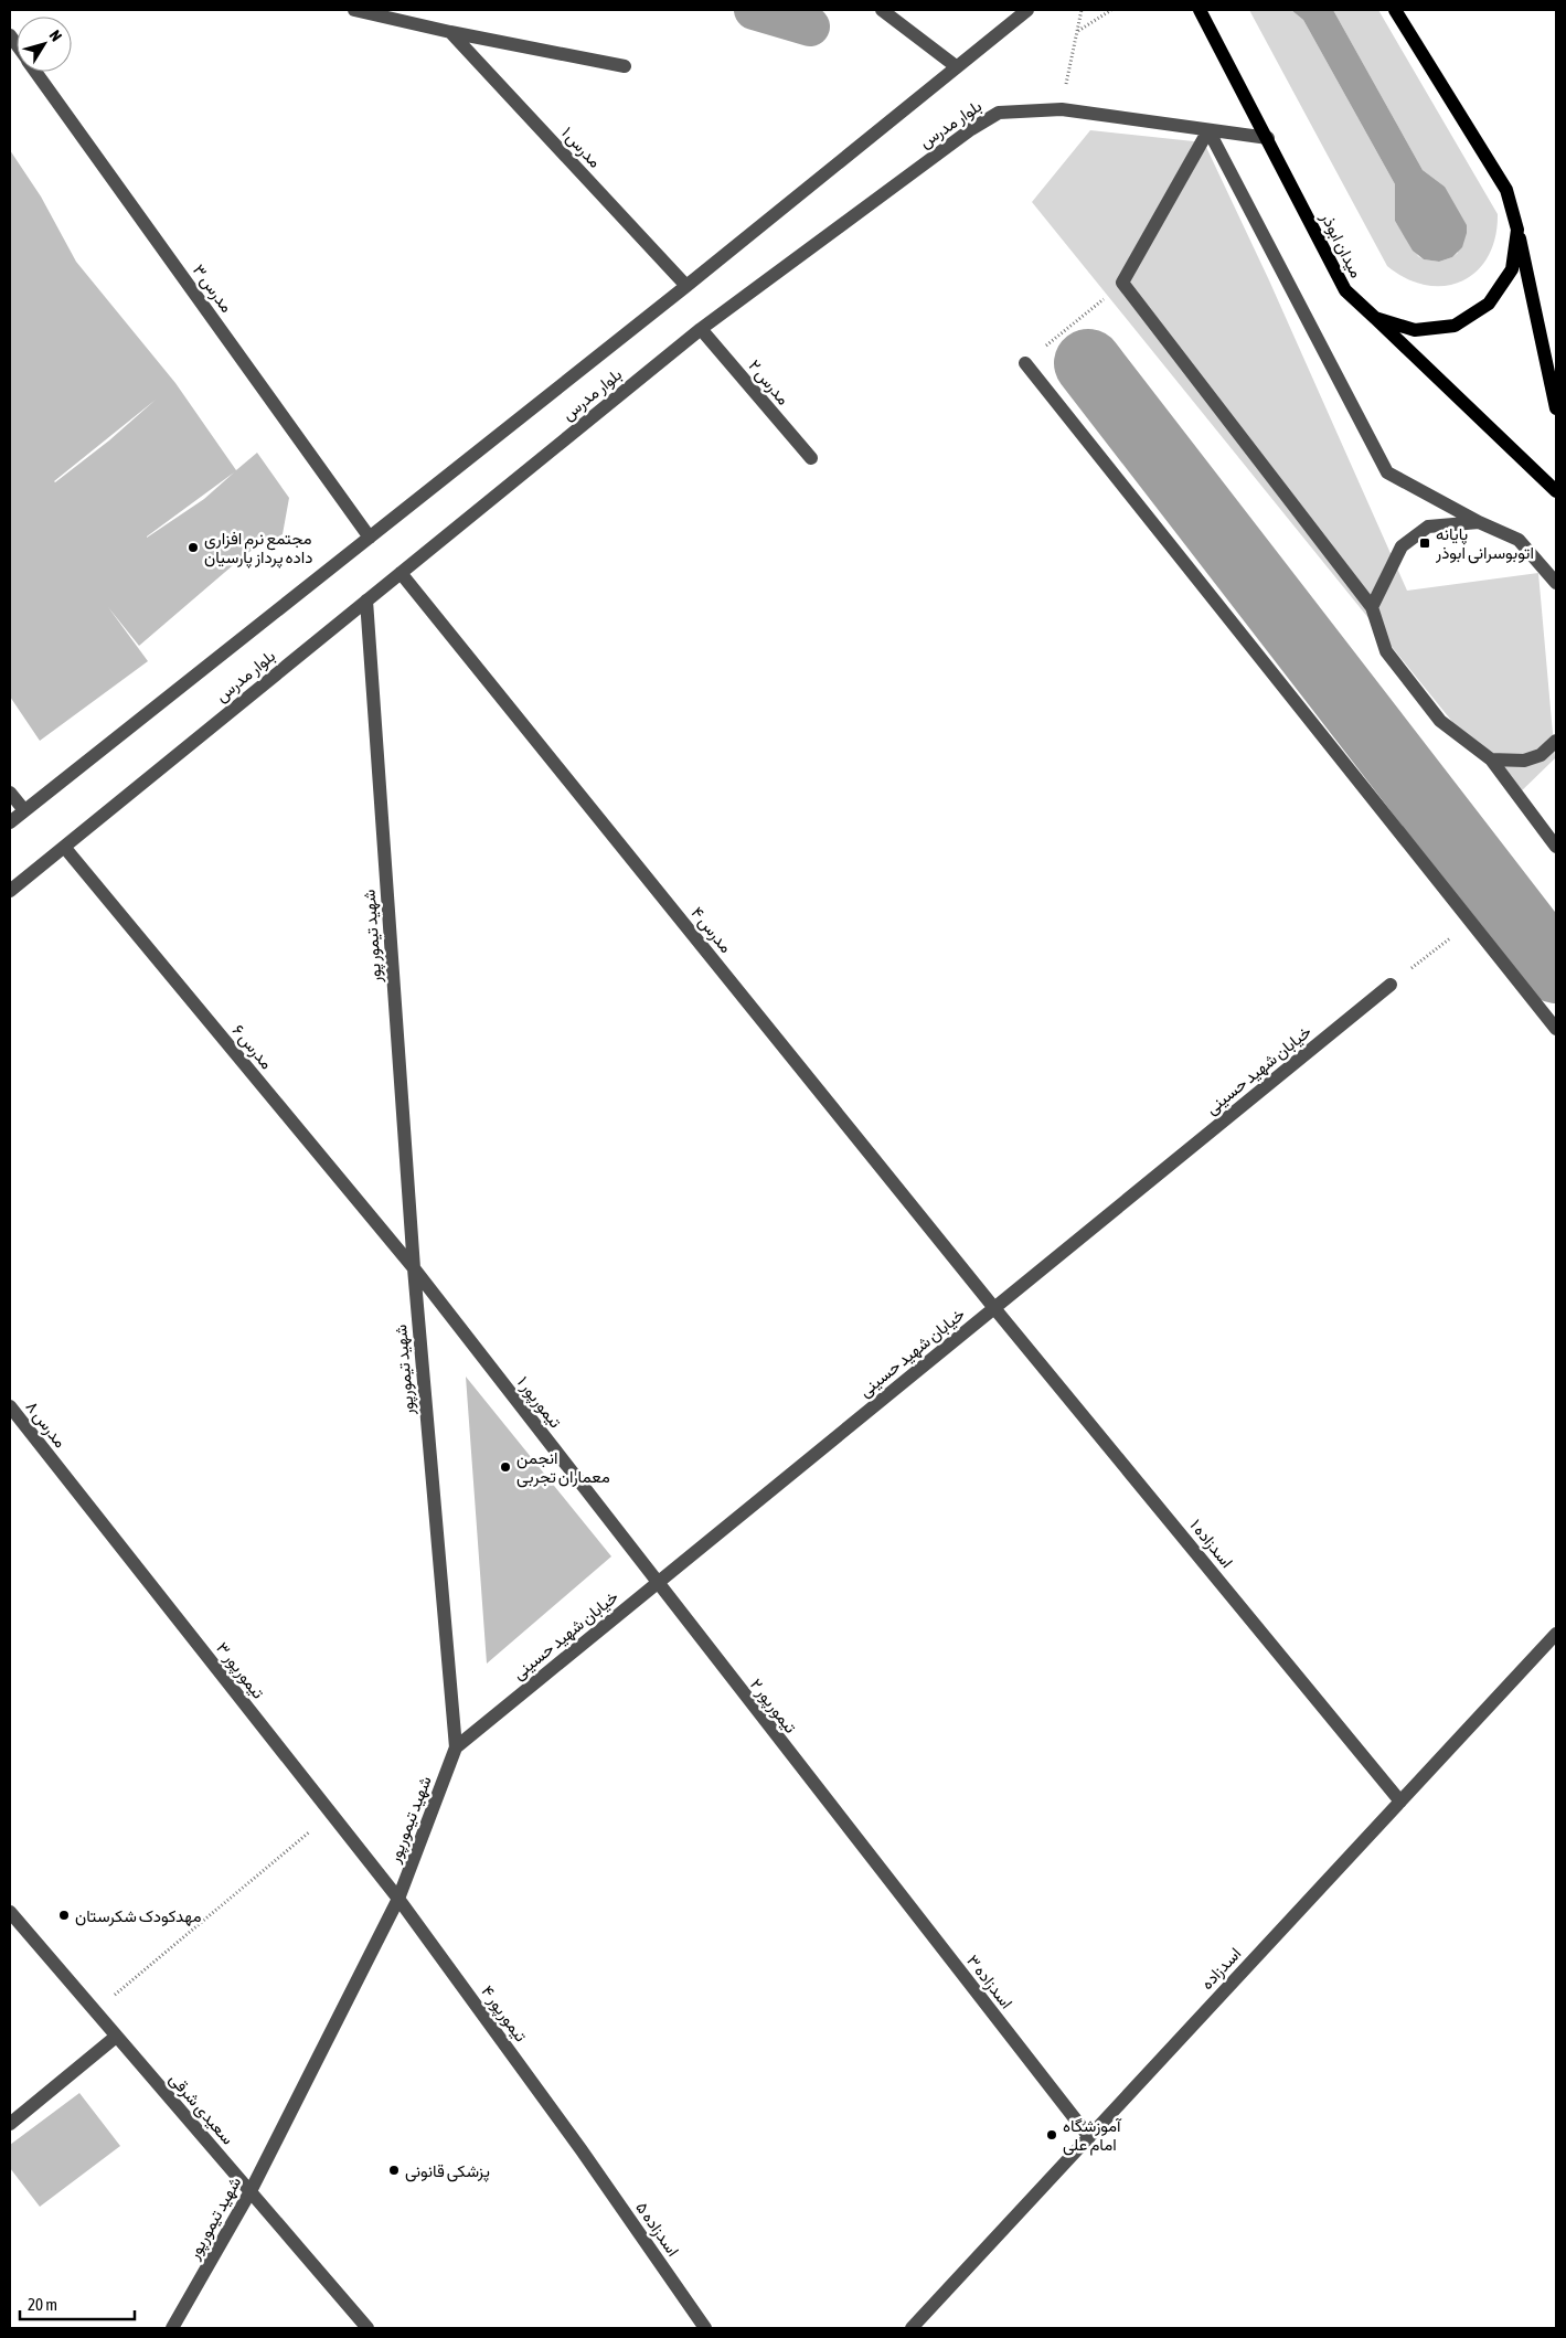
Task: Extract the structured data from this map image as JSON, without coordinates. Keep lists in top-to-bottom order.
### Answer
{
  "streets": {
    "main road": ["میدان ابوذر"],
    "street": [
      "بلوار مدرس",
      "مدرس ۱",
      "مدرس ۳",
      "مدرس ۲",
      "مدرس ۴",
      "شهید تیمور پور",
      "مدرس ۶",
      "خیابان شهید حسینی",
      "شهید تیمورپور",
      "تیمورپور ۱",
      "مدرس ۸",
      "اسدزاده ۱",
      "تیمورپور ۳",
      "تیمورپور ۲",
      "اسدزاده",
      "اسدزاده ۳",
      "تیمورپور ۴",
      "سعیدی شرقی",
      "اسدزاده ۵"
    ]
  },
  "crossings": [
    ["بلوار مدرس", "مدرس ۱"],
    ["بلوار مدرس", "میدان ابوذر"],
    ["بلوار مدرس", "مدرس ۳"],
    ["بلوار مدرس", "مدرس ۲"],
    ["بلوار مدرس", "مدرس ۴"],
    ["بلوار مدرس", "شهید تیمور پور"],
    ["بلوار مدرس", "مدرس ۶"],
    ["مدرس ۴", "خیابان شهید حسینی"],
    ["مدرس ۴", "اسدزاده ۱"],
    ["شهید تیمور پور", "مدرس ۶"],
    ["شهید تیمور پور", "شهید تیمورپور"],
    ["شهید تیمور پور", "تیمورپور ۱"],
    ["مدرس ۶", "شهید تیمورپور"],
    ["مدرس ۶", "تیمورپور ۱"],
    ["خیابان شهید حسینی", "شهید تیمورپور"],
    ["خیابان شهید حسینی", "تیمورپور ۱"],
    ["خیابان شهید حسینی", "اسدزاده ۱"],
    ["خیابان شهید حسینی", "تیمورپور ۲"],
    ["شهید تیمورپور", "تیمورپور ۱"],
    ["شهید تیمورپور", "تیمورپور ۳"],
    ["شهید تیمورپور", "تیمورپور ۴"],
    ["شهید تیمورپور", "سعیدی شرقی"],
    ["تیمورپور ۱", "تیمورپور ۲"],
    ["مدرس ۸", "تیمورپور ۳"],
    ["اسدزاده ۱", "اسدزاده"],
    ["تیمورپور ۳", "تیمورپور ۴"],
    ["تیمورپور ۲", "اسدزاده ۳"],
    ["اسدزاده", "اسدزاده ۳"],
    ["تیمورپور ۴", "اسدزاده ۵"]
  ],
  "places": {
    "transit": ["پایانه اتوبوسرانی ابوذر"],
    "other": [
      "مجتمع نرم افزاری داده پرداز پارسیان",
      "انجمن معماران تجربی",
      "مهدکودک شکرستان",
      "آموزشگاه امام علی",
      "پزشکی قانونی"
    ]
  },
  "scale_bar": "20 m",
  "north": "top right"
}
